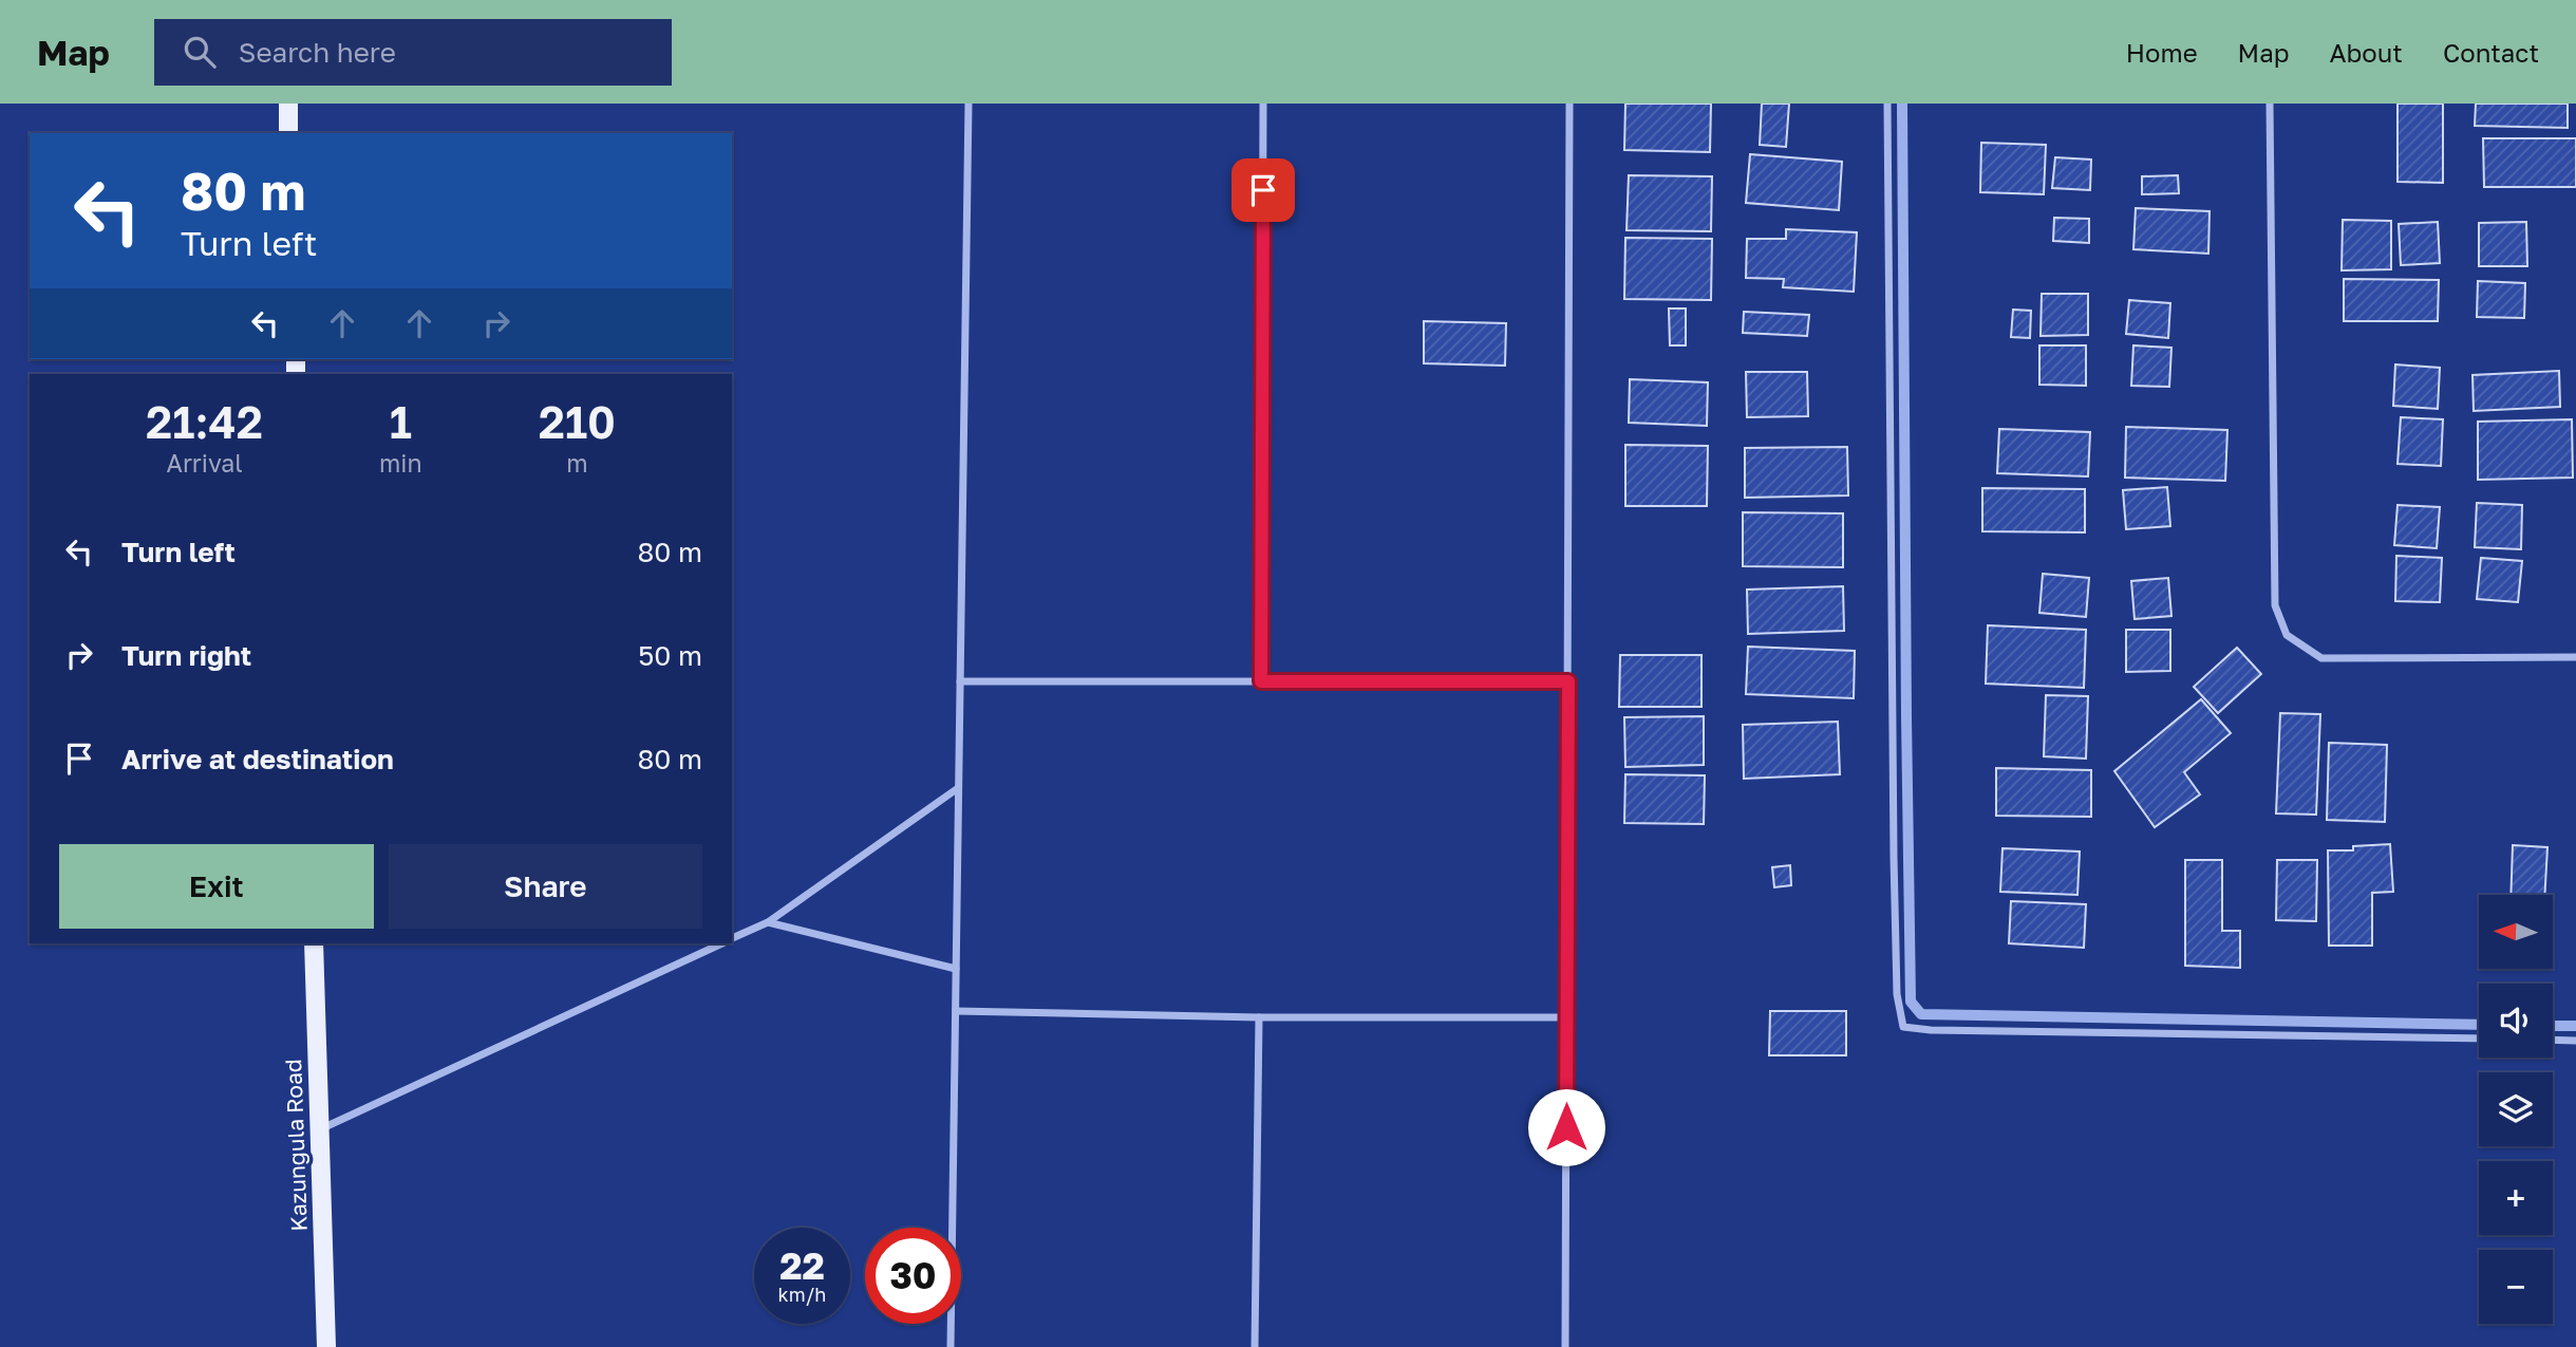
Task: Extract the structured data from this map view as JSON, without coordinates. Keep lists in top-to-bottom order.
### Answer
{
  "streets": {
    "main road": ["Kazungula Road"]
  },
  "north": "left",
  "page": {
    "header": "Map",
    "search": "Search here",
    "nav": [
      "Home",
      "Map",
      "About",
      "Contact"
    ],
    "turn": ["80 m", "Turn left"],
    "eta": [
      "21:42",
      "Arrival",
      "1",
      "min",
      "210",
      "m"
    ],
    "list": [
      {
        "name": "Turn left",
        "value": "80 m"
      },
      {
        "name": "Turn right",
        "value": "50 m"
      },
      {
        "name": "Arrive at destination",
        "value": "80 m"
      }
    ],
    "buttons": ["Exit", "Share"],
    "map_buttons": ["+", "−"],
    "speed": "22 km/h",
    "limit": "30"
  }
}
